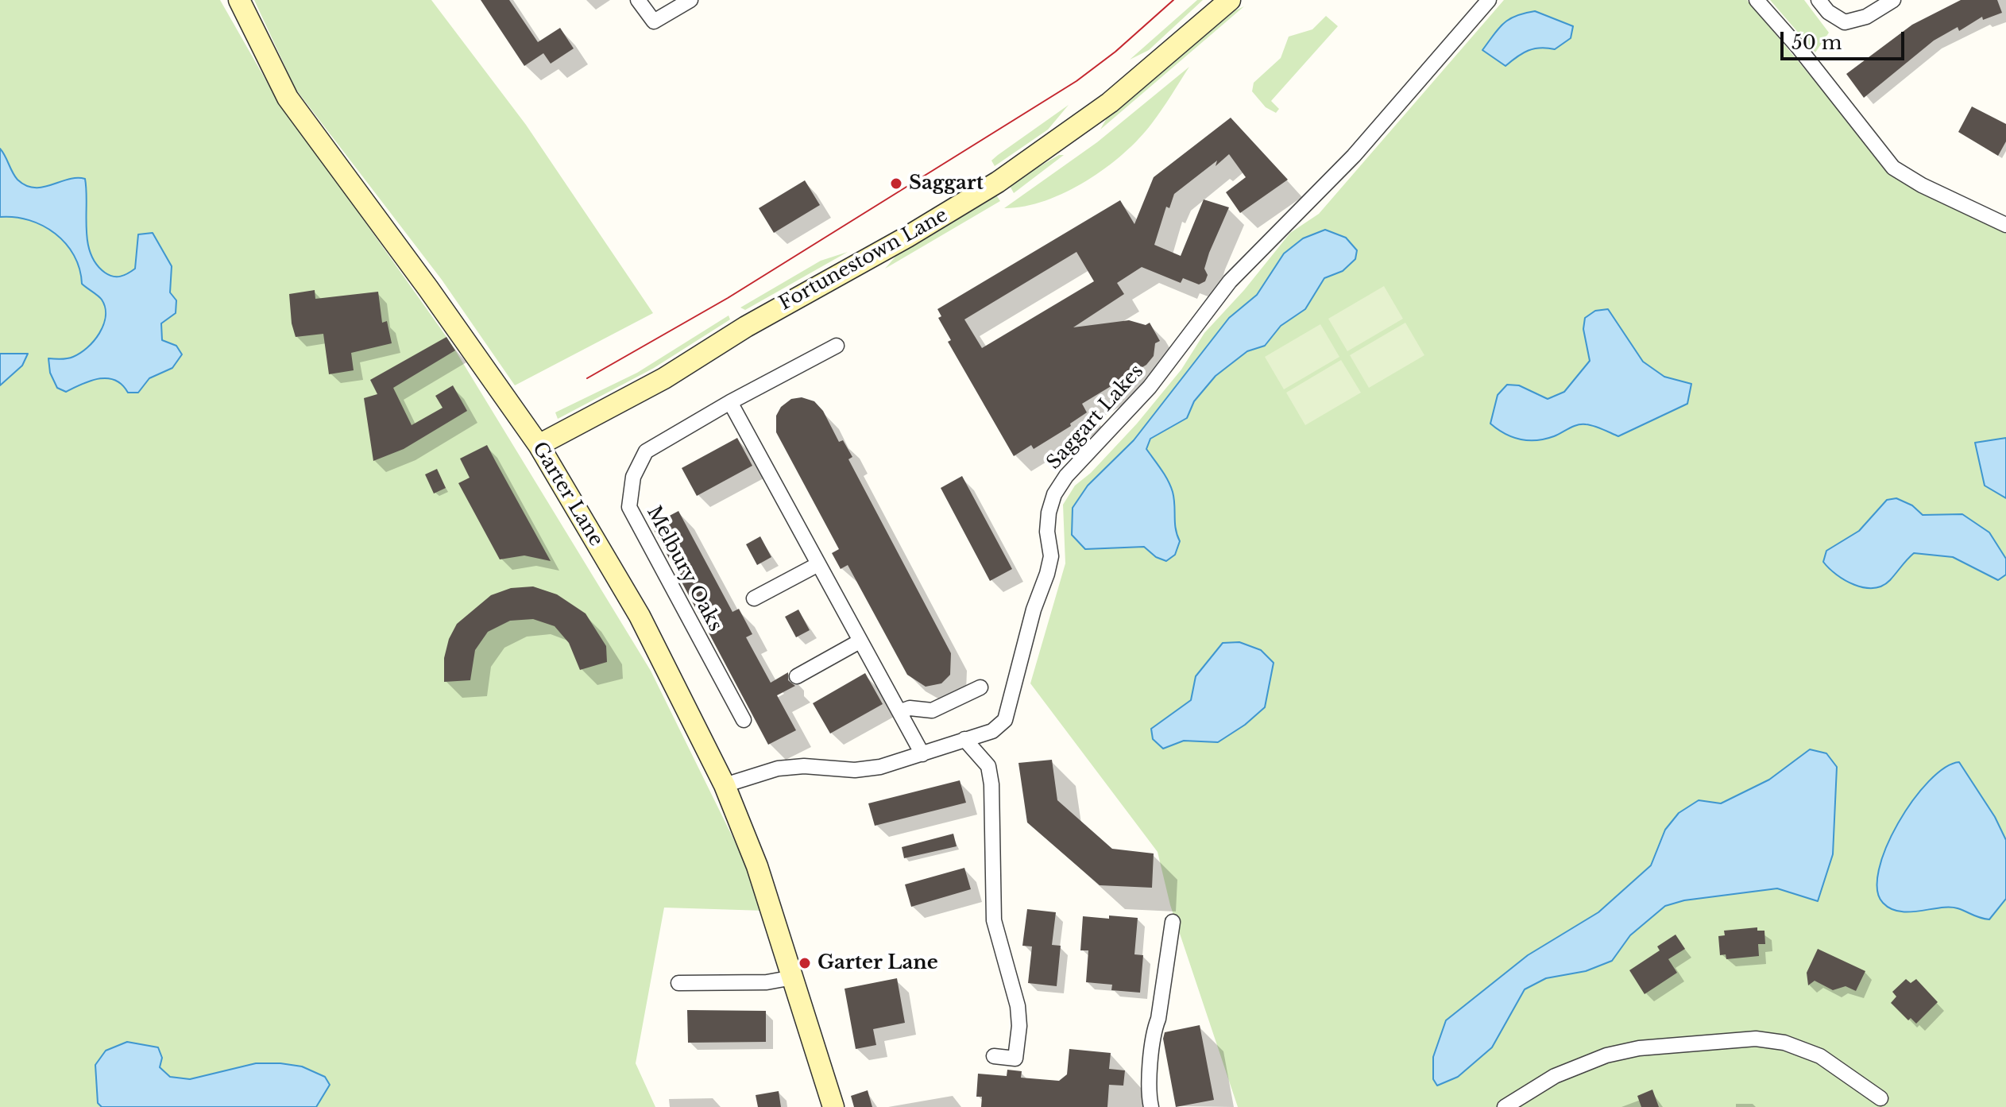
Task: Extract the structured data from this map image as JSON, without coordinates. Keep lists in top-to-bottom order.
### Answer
{
  "streets": {
    "street": [
      "Fortunestown Lane",
      "Saggart Lakes",
      "Garter Lane",
      "Melbury Oaks"
    ]
  },
  "crossings": [
    ["Fortunestown Lane", "Garter Lane"],
    ["Saggart Lakes", "Garter Lane"]
  ],
  "places": ["Saggart", "Garter Lane"],
  "scale_bar": "50 m"
}
